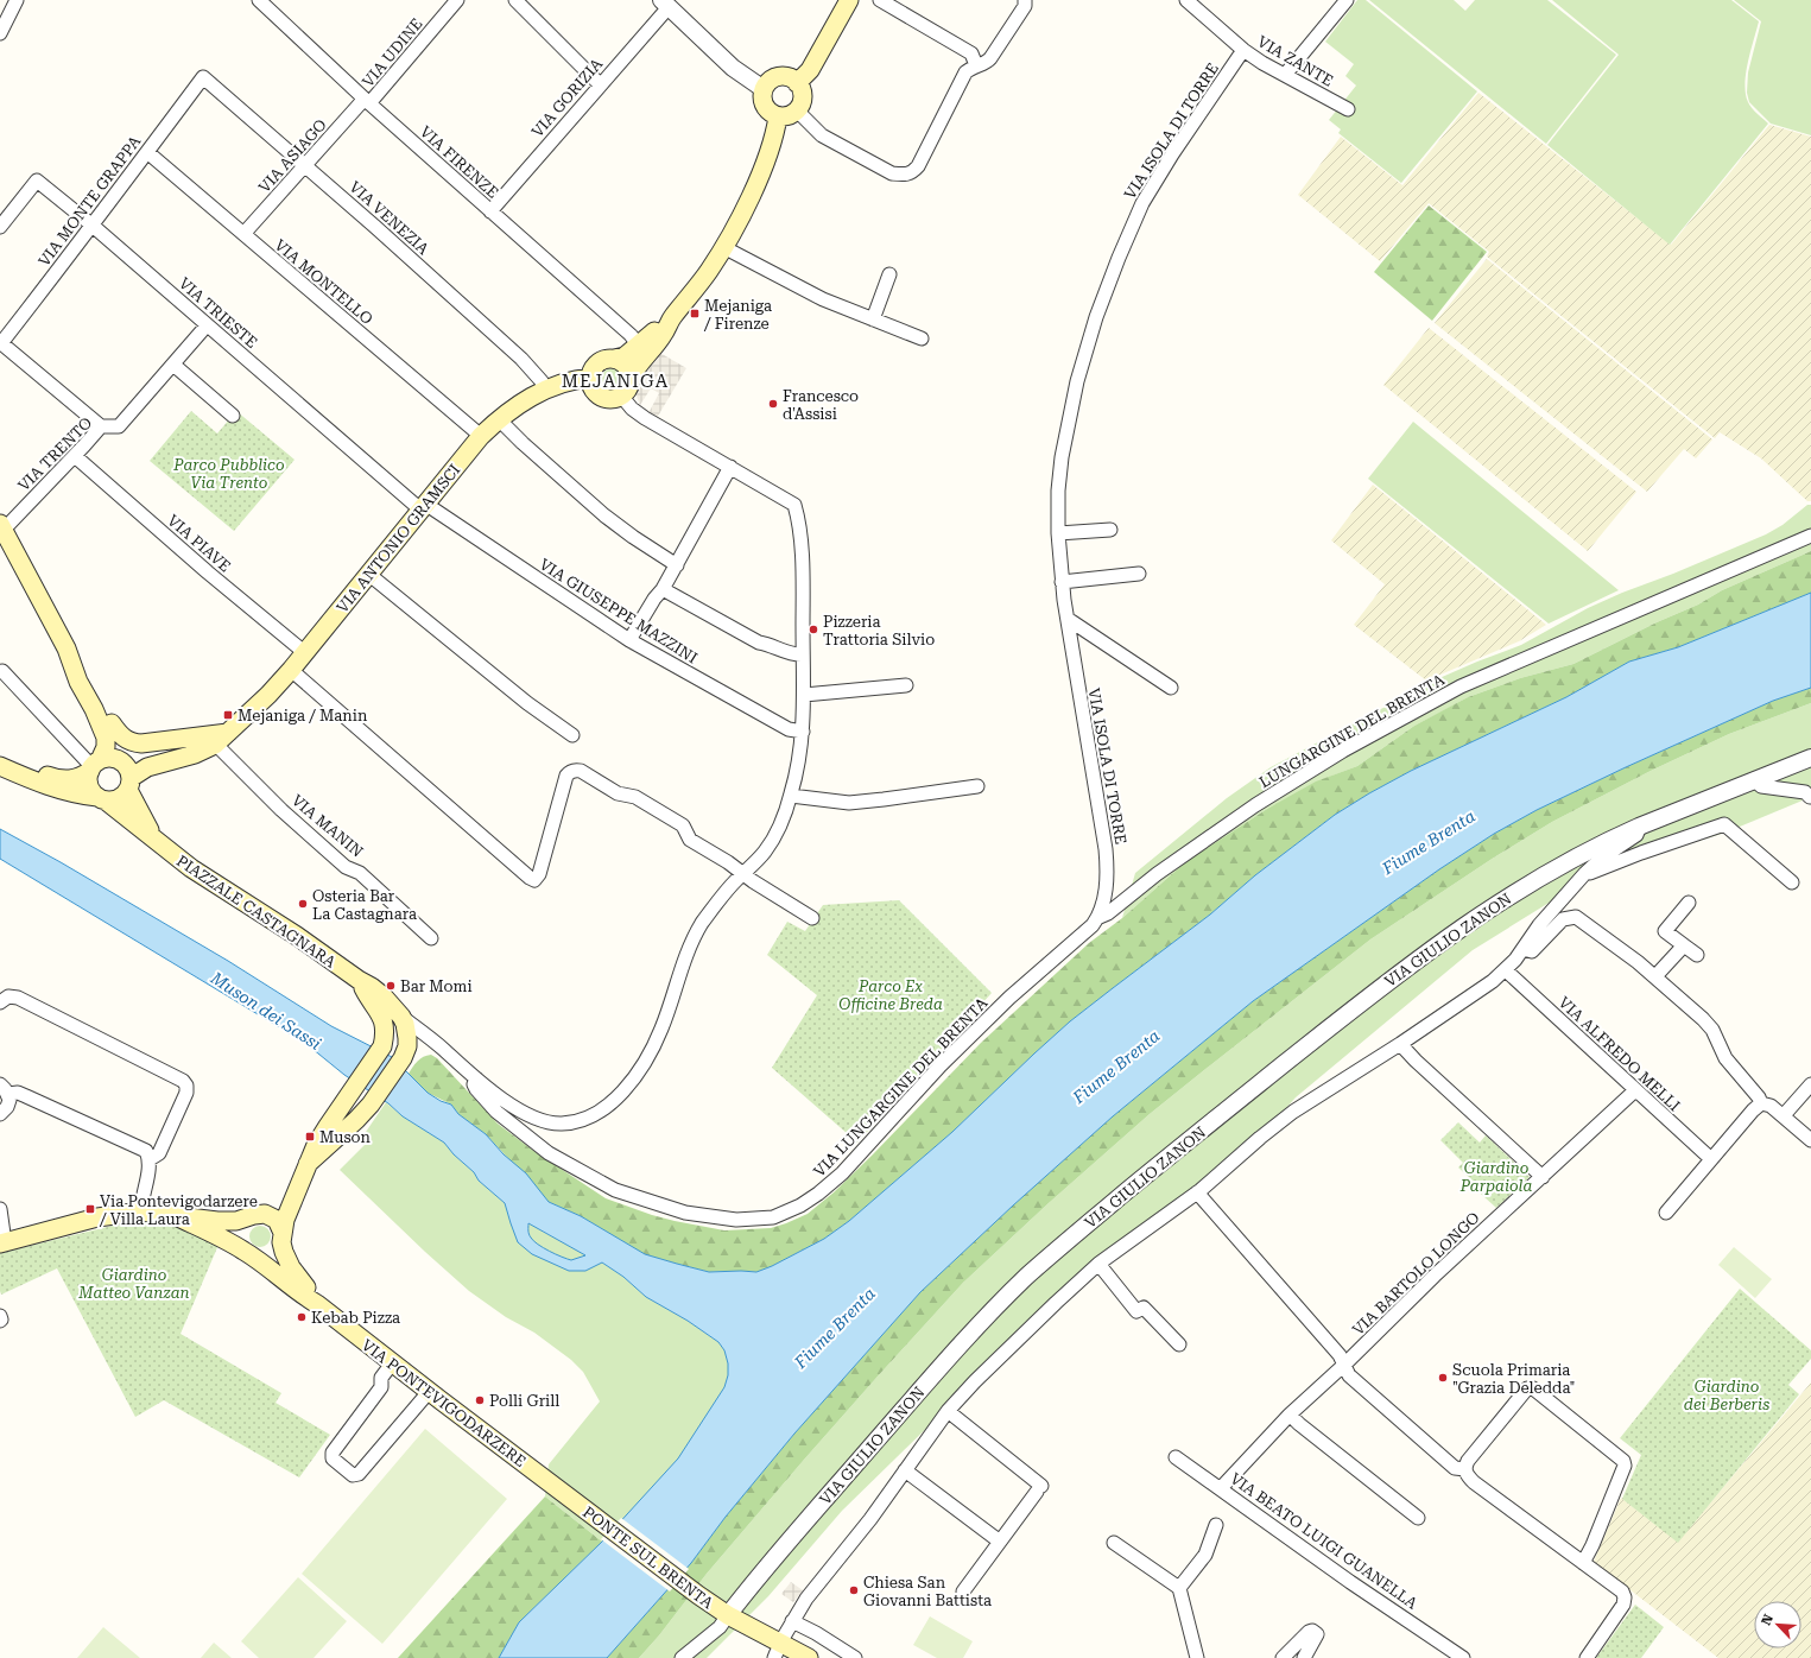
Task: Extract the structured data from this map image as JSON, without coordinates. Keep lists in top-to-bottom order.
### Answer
{
  "streets": {
    "main road": [
      "VIA ANTONIO GRAMSCI",
      "PIAZZALE CASTAGNARA",
      "VIA PONTEVIGODARZERE",
      "PONTE SUL BRENTA"
    ],
    "street": [
      "VIA UDINE",
      "VIA ZANTE",
      "VIA GORIZIA",
      "VIA ISOLA DI TORRE",
      "VIA ASIAGO",
      "VIA FIRENZE",
      "VIA MONTE GRAPPA",
      "VIA VENEZIA",
      "VIA MONTELLO",
      "VIA TRIESTE",
      "VIA TRENTO",
      "VIA PIAVE",
      "VIA GIUSEPPE MAZZINI",
      "LUNGARGINE DEL BRENTA",
      "VIA MANIN",
      "VIA GIULIO ZANON",
      "VIA ALFREDO MELLI",
      "VIA LUNGARGINE DEL BRENTA",
      "VIA BARTOLO LONGO",
      "VIA BEATO LUIGI GUANELLA"
    ]
  },
  "crossings": [
    ["VIA UDINE", "VIA ASIAGO"],
    ["VIA UDINE", "VIA FIRENZE"],
    ["VIA ZANTE", "VIA ISOLA DI TORRE"],
    ["VIA GORIZIA", "VIA FIRENZE"],
    ["VIA ISOLA DI TORRE", "LUNGARGINE DEL BRENTA"],
    ["VIA ASIAGO", "VIA FIRENZE"],
    ["VIA ASIAGO", "VIA VENEZIA"],
    ["VIA ASIAGO", "VIA MONTELLO"],
    ["VIA MONTE GRAPPA", "VIA VENEZIA"],
    ["VIA MONTE GRAPPA", "VIA MONTELLO"],
    ["VIA MONTE GRAPPA", "VIA TRIESTE"],
    ["VIA VENEZIA", "VIA ANTONIO GRAMSCI"],
    ["VIA MONTELLO", "VIA ANTONIO GRAMSCI"],
    ["VIA TRIESTE", "VIA TRENTO"],
    ["VIA TRIESTE", "VIA ANTONIO GRAMSCI"],
    ["VIA TRIESTE", "VIA GIUSEPPE MAZZINI"],
    ["VIA TRENTO", "VIA PIAVE"],
    ["VIA ANTONIO GRAMSCI", "VIA PIAVE"],
    ["VIA ANTONIO GRAMSCI", "VIA GIUSEPPE MAZZINI"],
    ["VIA ANTONIO GRAMSCI", "VIA MANIN"],
    ["VIA ANTONIO GRAMSCI", "PIAZZALE CASTAGNARA"],
    ["LUNGARGINE DEL BRENTA", "VIA LUNGARGINE DEL BRENTA"],
    ["PIAZZALE CASTAGNARA", "VIA PONTEVIGODARZERE"],
    ["VIA GIULIO ZANON", "VIA ALFREDO MELLI"],
    ["VIA GIULIO ZANON", "PONTE SUL BRENTA"],
    ["VIA ALFREDO MELLI", "VIA BARTOLO LONGO"],
    ["VIA BARTOLO LONGO", "VIA BEATO LUIGI GUANELLA"],
    ["VIA PONTEVIGODARZERE", "PONTE SUL BRENTA"]
  ],
  "districts": ["MEJANIGA"],
  "water": ["Fiume Brenta", "Muson dei Sassi"],
  "parks": [
    "Parco Pubblico Via Trento",
    "Parco Ex Officine Breda",
    "Giardino Parpaiola",
    "Giardino Matteo Vanzan",
    "Giardino dei Berberis"
  ],
  "places": {
    "transit": [
      "Mejaniga / Firenze",
      "Mejaniga / Manin",
      "Muson",
      "Via Pontevigodarzere / Villa Laura"
    ],
    "other": [
      "Francesco d'Assisi",
      "Pizzeria Trattoria Silvio",
      "Osteria Bar La Castagnara",
      "Bar Momi",
      "Kebab Pizza",
      "Scuola Primaria \"Grazia Deledda\"",
      "Polli Grill",
      "Chiesa San Giovanni Battista"
    ]
  },
  "north": "top left"
}
